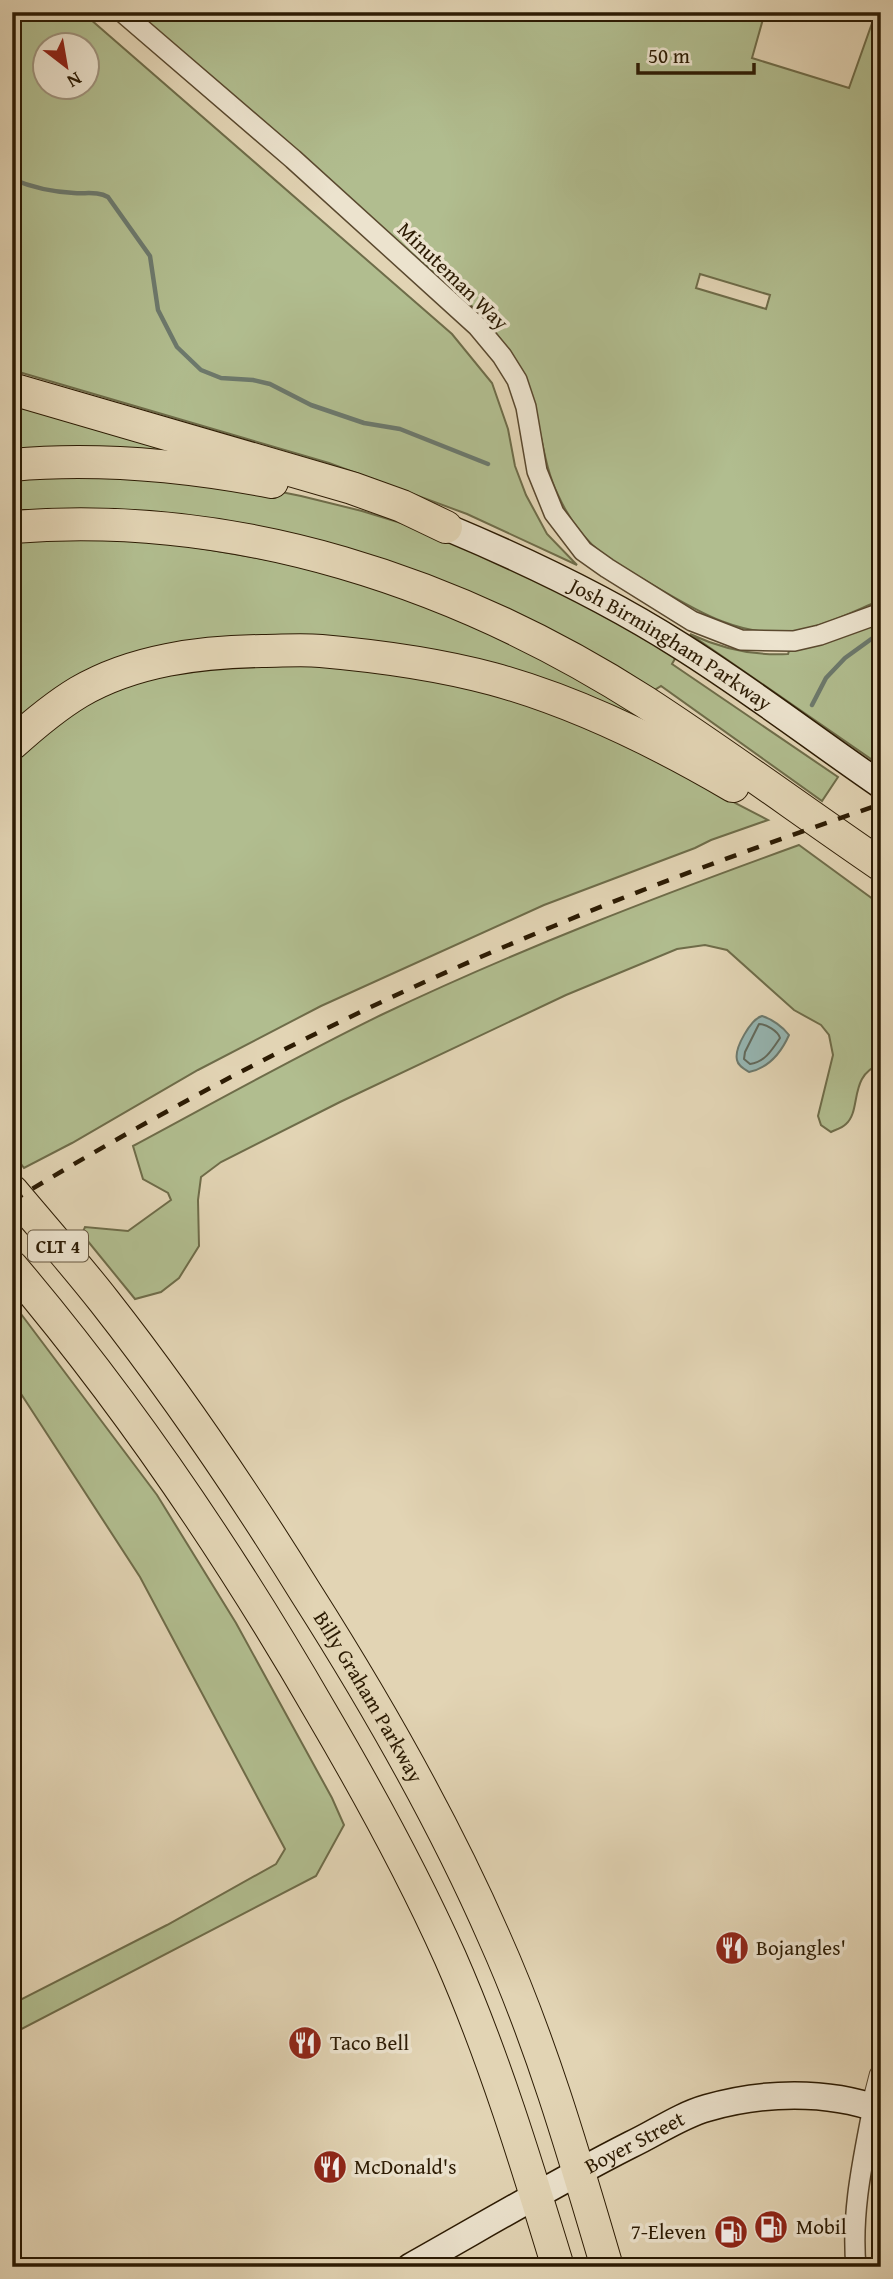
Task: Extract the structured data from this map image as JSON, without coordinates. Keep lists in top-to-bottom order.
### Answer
{
  "streets": {
    "highway": ["CLT 4", "Billy Graham Parkway"],
    "main road": ["Josh Birmingham Parkway", "Boyer Street"],
    "street": ["Minuteman Way"]
  },
  "crossings": [
    ["Billy Graham Parkway", "Boyer Street"]
  ],
  "places": {
    "restaurant": ["Bojangles'", "Taco Bell", "McDonald's"],
    "fuel station": ["Mobil", "7-Eleven"]
  },
  "scale_bar": "50 m",
  "north": "bottom right"
}
